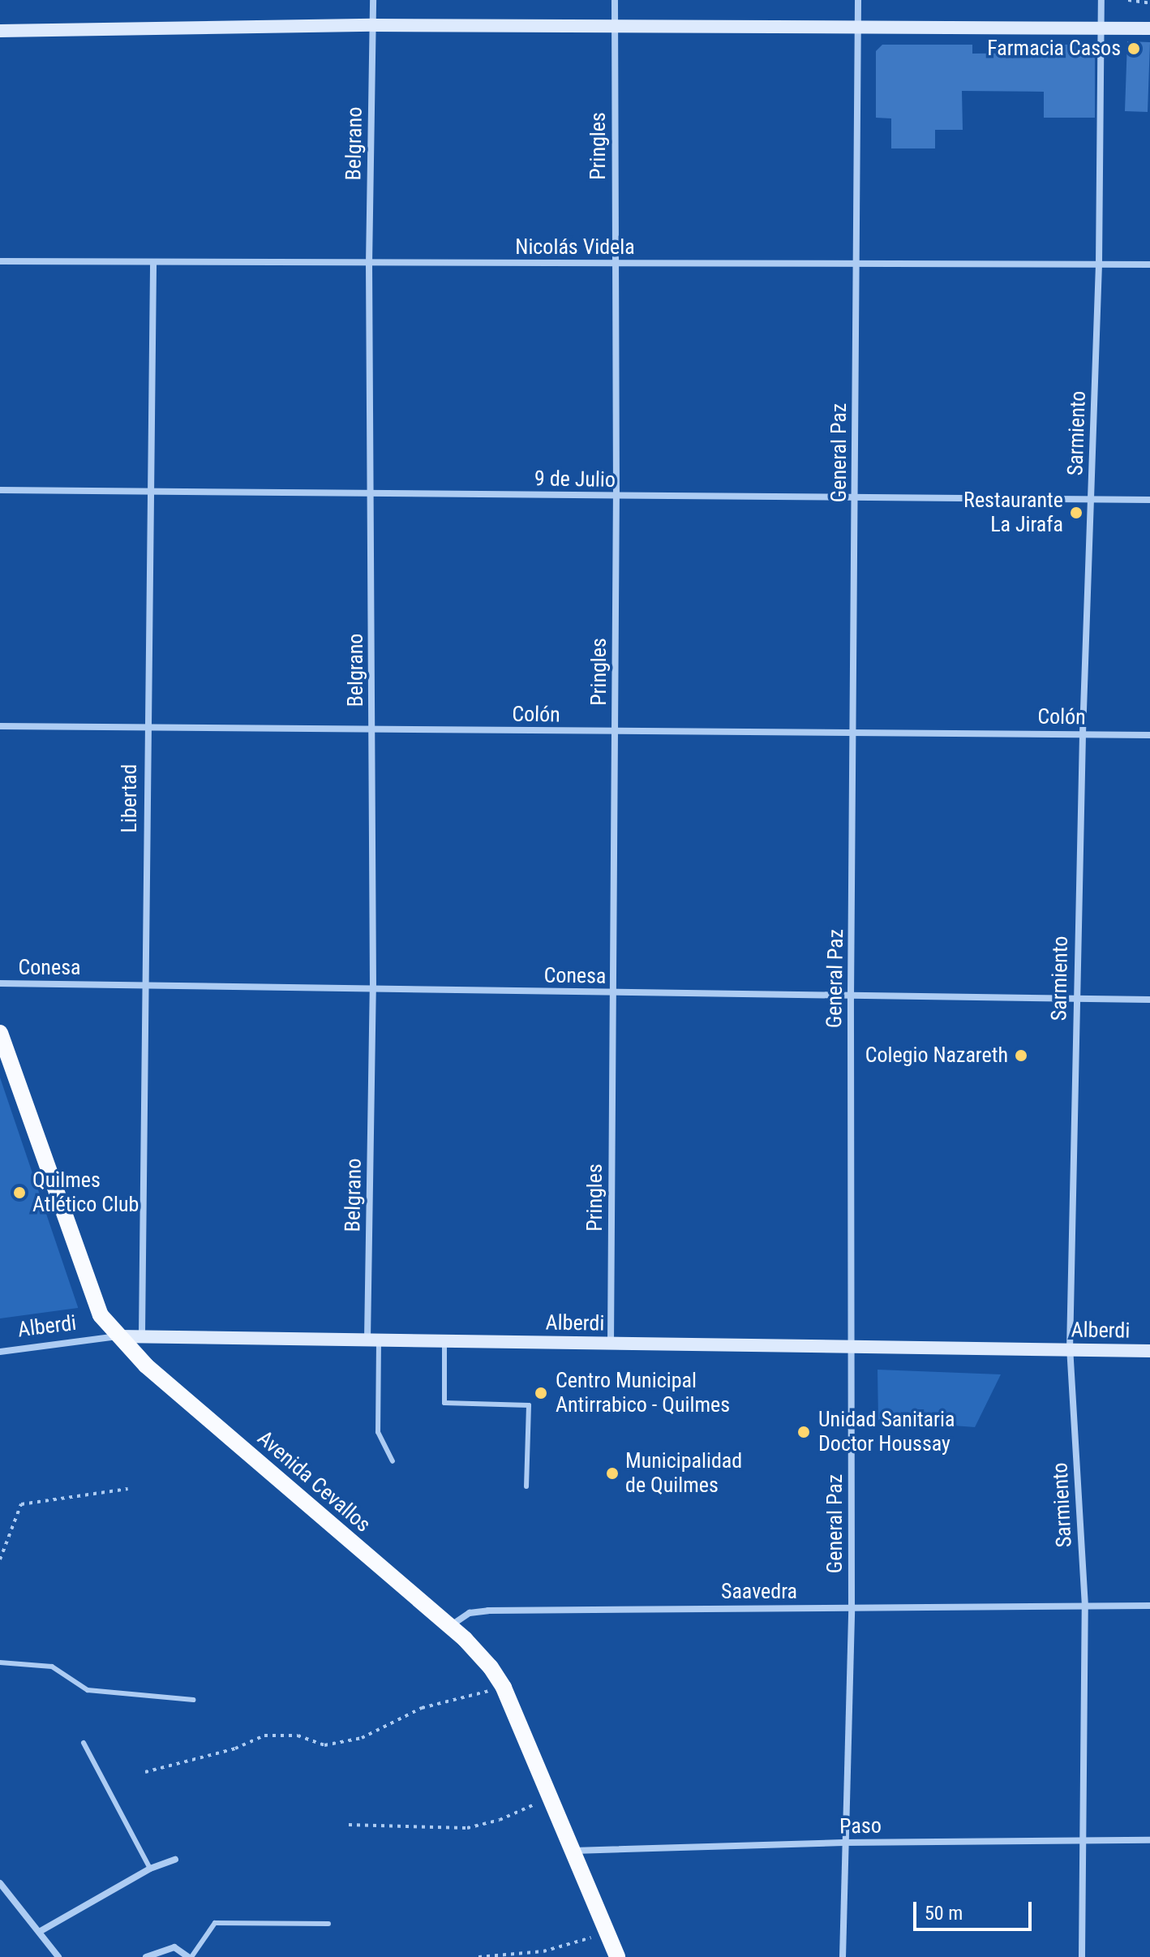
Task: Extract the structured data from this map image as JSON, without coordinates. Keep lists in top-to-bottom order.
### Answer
{
  "streets": {
    "main road": ["Avenida Cevallos"],
    "street": [
      "Belgrano",
      "Pringles",
      "Nicolás Videla",
      "Sarmiento",
      "General Paz",
      "9 de Julio",
      "Colón",
      "Libertad",
      "Conesa",
      "Alberdi",
      "Saavedra",
      "Paso"
    ]
  },
  "crossings": [
    ["Belgrano", "Nicolás Videla"],
    ["Belgrano", "9 de Julio"],
    ["Belgrano", "Colón"],
    ["Belgrano", "Conesa"],
    ["Belgrano", "Alberdi"],
    ["Pringles", "Nicolás Videla"],
    ["Pringles", "9 de Julio"],
    ["Pringles", "Colón"],
    ["Pringles", "Conesa"],
    ["Pringles", "Alberdi"],
    ["Nicolás Videla", "Sarmiento"],
    ["Nicolás Videla", "General Paz"],
    ["Nicolás Videla", "Libertad"],
    ["Sarmiento", "9 de Julio"],
    ["Sarmiento", "Colón"],
    ["Sarmiento", "Conesa"],
    ["Sarmiento", "Alberdi"],
    ["Sarmiento", "Saavedra"],
    ["Sarmiento", "Paso"],
    ["General Paz", "9 de Julio"],
    ["General Paz", "Colón"],
    ["General Paz", "Conesa"],
    ["General Paz", "Alberdi"],
    ["General Paz", "Saavedra"],
    ["General Paz", "Paso"],
    ["9 de Julio", "Libertad"],
    ["Colón", "Libertad"],
    ["Libertad", "Conesa"],
    ["Libertad", "Alberdi"],
    ["Alberdi", "Avenida Cevallos"],
    ["Avenida Cevallos", "Saavedra"],
    ["Avenida Cevallos", "Paso"]
  ],
  "places": [
    "Farmacia Casos",
    "Restaurante La Jirafa",
    "Colegio Nazareth",
    "Quilmes Atlético Club",
    "Centro Municipal Antirrabico - Quilmes",
    "Unidad Sanitaria Doctor Houssay",
    "Municipalidad de Quilmes"
  ],
  "scale_bar": "50 m"
}
